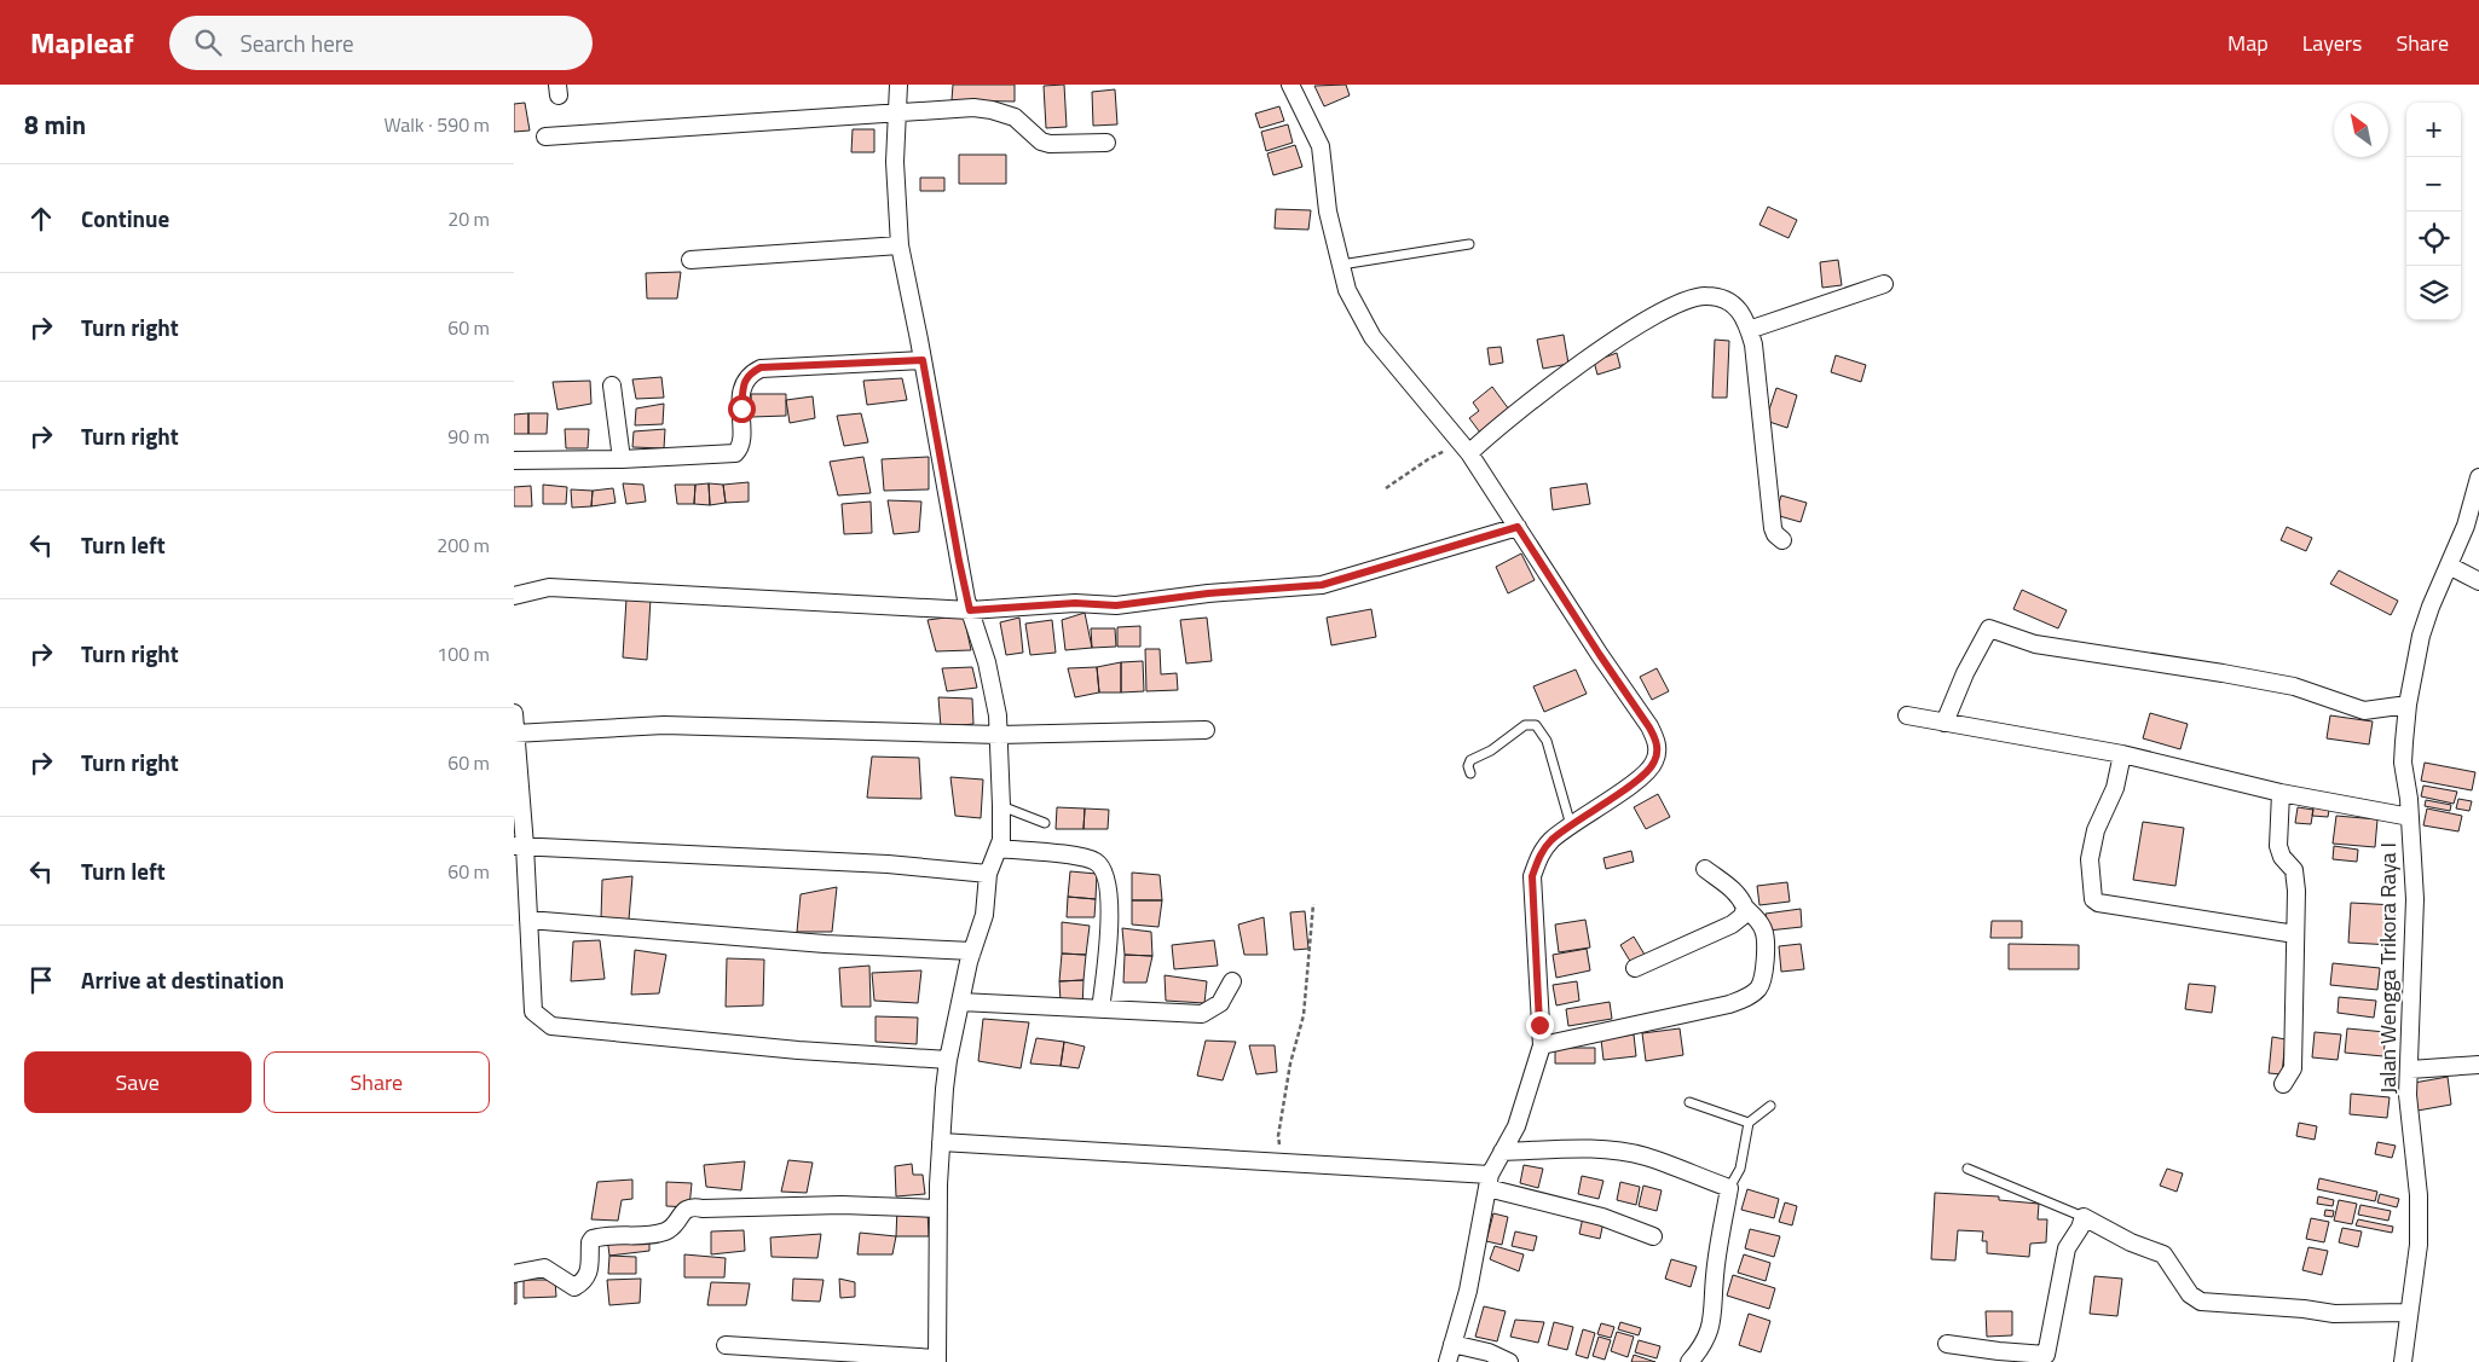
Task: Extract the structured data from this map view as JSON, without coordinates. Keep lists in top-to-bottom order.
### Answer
{
  "streets": {
    "street": ["Jalan Wengga Trikora Raya I"]
  },
  "north": "top left",
  "page": {
    "header": "Mapleaf",
    "search": "Search here",
    "nav": ["Map", "Layers", "Share"],
    "heading": ["8 min", "Walk · 590 m"],
    "map_buttons": ["+", "−"],
    "list": [
      ["Continue", "20 m"],
      ["Turn right", "60 m"],
      ["Turn right", "90 m"],
      ["Turn left", "200 m"],
      ["Turn right", "100 m"],
      ["Turn right", "60 m"],
      ["Turn left", "60 m"],
      "Arrive at destination"
    ],
    "buttons": ["Save", "Share"]
  }
}
